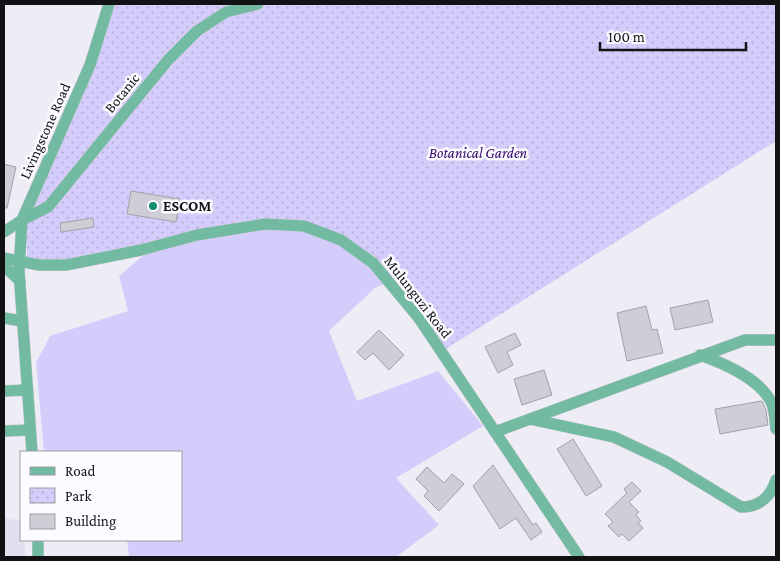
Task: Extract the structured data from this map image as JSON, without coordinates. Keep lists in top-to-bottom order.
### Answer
{
  "streets": {
    "street": ["Botanic", "Livingstone Road", "Mulunguzi Road"]
  },
  "crossings": [
    ["Botanic", "Livingstone Road"],
    ["Livingstone Road", "Mulunguzi Road"]
  ],
  "parks": ["Botanical Garden"],
  "places": ["ESCOM"],
  "legend": ["Road", "Park", "Building"],
  "scale_bar": "100 m"
}
